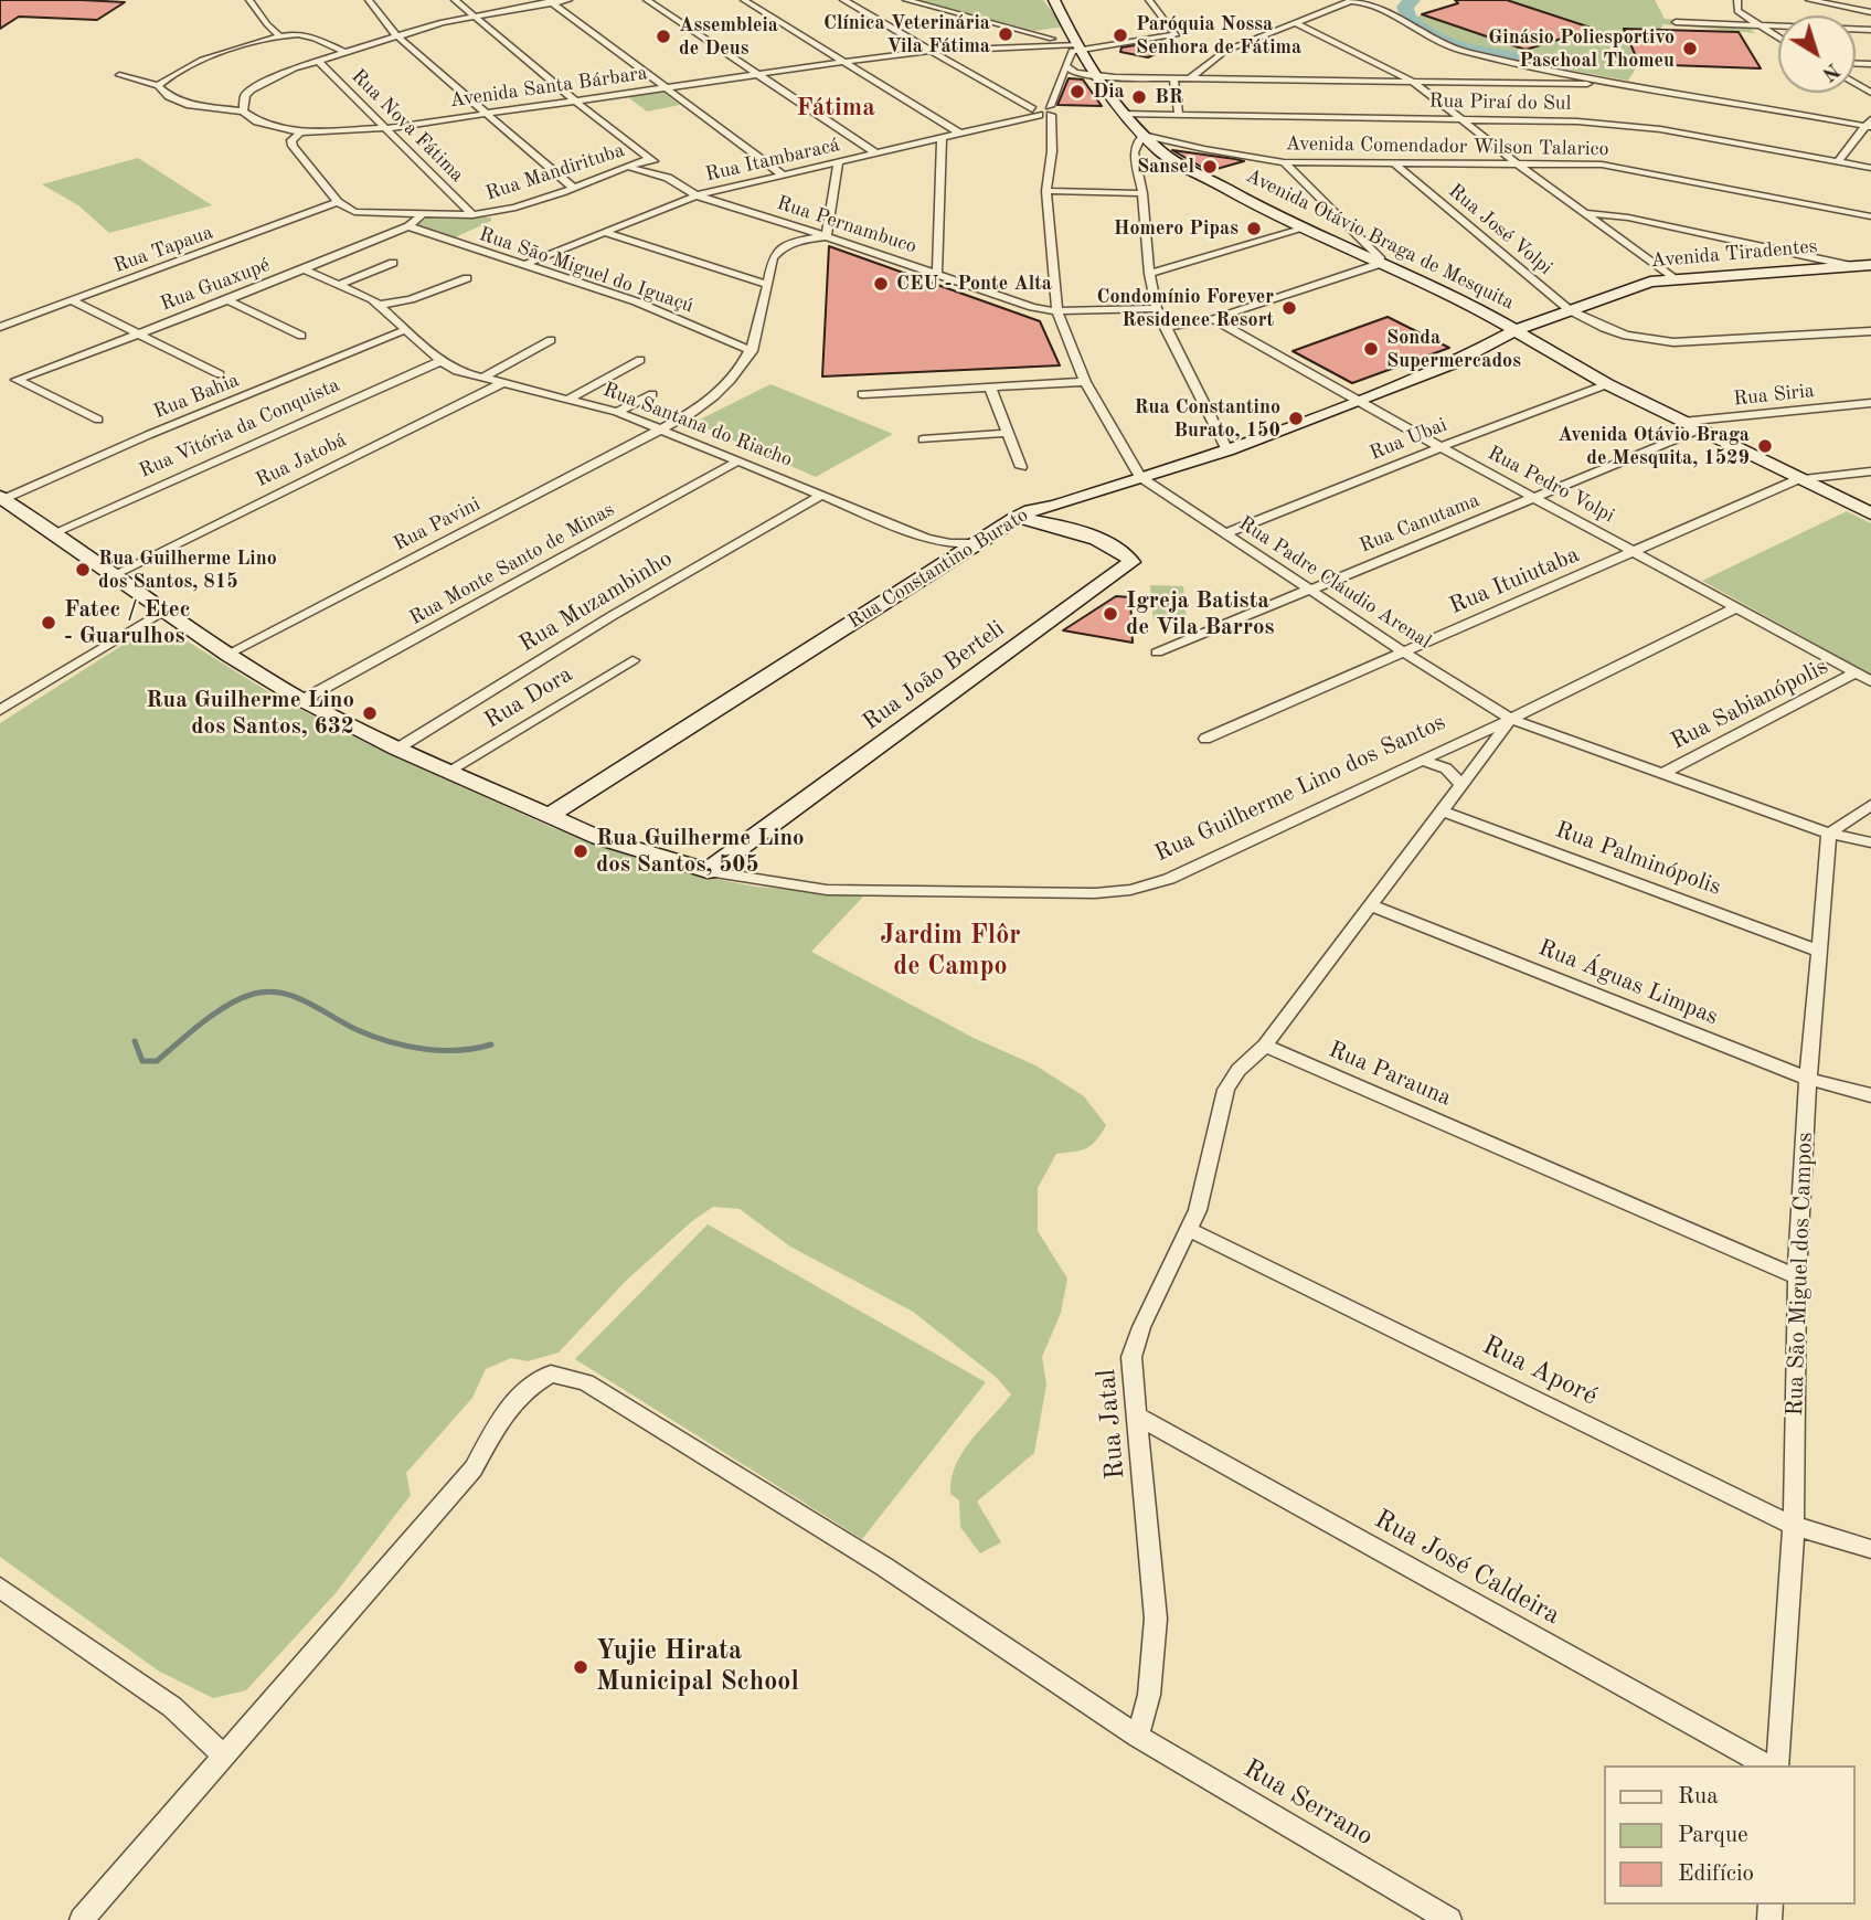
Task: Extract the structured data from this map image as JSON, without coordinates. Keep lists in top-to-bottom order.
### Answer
{
  "streets": {
    "street": [
      "Avenida Santa Bárbara",
      "Rua Piraí do Sul",
      "Rua Nova Fátima",
      "Avenida Comendador Wilson Talarico",
      "Rua Itambaracá",
      "Rua Mandirituba",
      "Rua Pernambuco",
      "Rua José Volpi",
      "Avenida Otávio Braga de Mesquita",
      "Rua Tapaua",
      "Avenida Tiradentes",
      "Rua São Miguel do Iguaçú",
      "Rua Guaxupé",
      "Rua Siria",
      "Rua Bahia",
      "Rua Santana do Riacho",
      "Rua Vitória da Conquista",
      "Rua Ubai",
      "Rua Jatobá",
      "Rua Pedro Volpi",
      "Rua Canutama",
      "Rua Pavini",
      "Rua Monte Santo de Minas",
      "Rua Constantino Burato",
      "Rua Ituiutaba",
      "Rua Padre Cláudio Arenal",
      "Rua Muzambinho",
      "Rua João Berteli",
      "Rua Dora",
      "Rua Sabianópolis",
      "Rua Guilherme Lino dos Santos",
      "Rua Palminópolis",
      "Rua Águas Limpas",
      "Rua Parauna",
      "Rua São Miguel dos Campos",
      "Rua Aporé",
      "Rua Jatal",
      "Rua José Caldeira",
      "Rua Serrano"
    ]
  },
  "crossings": [
    ["Avenida Santa Bárbara", "Rua Nova Fátima"],
    ["Avenida Santa Bárbara", "Avenida Otávio Braga de Mesquita"],
    ["Avenida Santa Bárbara", "Rua Padre Cláudio Arenal"],
    ["Rua Piraí do Sul", "Avenida Otávio Braga de Mesquita"],
    ["Rua Nova Fátima", "Rua Mandirituba"],
    ["Avenida Comendador Wilson Talarico", "Rua José Volpi"],
    ["Avenida Comendador Wilson Talarico", "Avenida Otávio Braga de Mesquita"],
    ["Rua Itambaracá", "Rua Pernambuco"],
    ["Rua Itambaracá", "Rua São Miguel do Iguaçú"],
    ["Rua Itambaracá", "Rua Padre Cláudio Arenal"],
    ["Rua Mandirituba", "Rua Pernambuco"],
    ["Rua Mandirituba", "Rua Tapaua"],
    ["Rua Mandirituba", "Rua Guaxupé"],
    ["Rua Pernambuco", "Rua Padre Cláudio Arenal"],
    ["Rua José Volpi", "Avenida Tiradentes"],
    ["Avenida Otávio Braga de Mesquita", "Avenida Tiradentes"],
    ["Avenida Otávio Braga de Mesquita", "Rua Siria"],
    ["Avenida Otávio Braga de Mesquita", "Rua Ubai"],
    ["Avenida Otávio Braga de Mesquita", "Rua Canutama"],
    ["Avenida Otávio Braga de Mesquita", "Rua Constantino Burato"],
    ["Avenida Otávio Braga de Mesquita", "Rua Ituiutaba"],
    ["Avenida Otávio Braga de Mesquita", "Rua Padre Cláudio Arenal"],
    ["Avenida Tiradentes", "Rua Constantino Burato"],
    ["Rua São Miguel do Iguaçú", "Rua Guaxupé"],
    ["Rua São Miguel do Iguaçú", "Rua Pavini"],
    ["Rua Bahia", "Rua Santana do Riacho"],
    ["Rua Bahia", "Rua Guilherme Lino dos Santos"],
    ["Rua Santana do Riacho", "Rua Vitória da Conquista"],
    ["Rua Santana do Riacho", "Rua Jatobá"],
    ["Rua Santana do Riacho", "Rua Pavini"],
    ["Rua Santana do Riacho", "Rua Monte Santo de Minas"],
    ["Rua Santana do Riacho", "Rua Constantino Burato"],
    ["Rua Santana do Riacho", "Rua Muzambinho"],
    ["Rua Vitória da Conquista", "Rua Guilherme Lino dos Santos"],
    ["Rua Ubai", "Rua Pedro Volpi"],
    ["Rua Ubai", "Rua Padre Cláudio Arenal"],
    ["Rua Jatobá", "Rua Guilherme Lino dos Santos"],
    ["Rua Pedro Volpi", "Rua Canutama"],
    ["Rua Pedro Volpi", "Rua Constantino Burato"],
    ["Rua Pedro Volpi", "Rua Ituiutaba"],
    ["Rua Pedro Volpi", "Rua Sabianópolis"],
    ["Rua Pedro Volpi", "Rua Guilherme Lino dos Santos"],
    ["Rua Canutama", "Rua Padre Cláudio Arenal"],
    ["Rua Pavini", "Rua Guilherme Lino dos Santos"],
    ["Rua Monte Santo de Minas", "Rua Guilherme Lino dos Santos"],
    ["Rua Constantino Burato", "Rua Padre Cláudio Arenal"],
    ["Rua Constantino Burato", "Rua João Berteli"],
    ["Rua Constantino Burato", "Rua Guilherme Lino dos Santos"],
    ["Rua Ituiutaba", "Rua Padre Cláudio Arenal"],
    ["Rua Padre Cláudio Arenal", "Rua Sabianópolis"],
    ["Rua Padre Cláudio Arenal", "Rua Guilherme Lino dos Santos"],
    ["Rua Padre Cláudio Arenal", "Rua São Miguel dos Campos"],
    ["Rua Muzambinho", "Rua Guilherme Lino dos Santos"],
    ["Rua João Berteli", "Rua Guilherme Lino dos Santos"],
    ["Rua Dora", "Rua Guilherme Lino dos Santos"],
    ["Rua Palminópolis", "Rua São Miguel dos Campos"],
    ["Rua Águas Limpas", "Rua São Miguel dos Campos"],
    ["Rua Parauna", "Rua São Miguel dos Campos"],
    ["Rua Parauna", "Rua Jatal"],
    ["Rua São Miguel dos Campos", "Rua Aporé"],
    ["Rua Aporé", "Rua Jatal"],
    ["Rua Jatal", "Rua José Caldeira"],
    ["Rua Jatal", "Rua Serrano"]
  ],
  "districts": ["Fátima", "Jardim Flôr de Campo"],
  "places": [
    "Clínica Veterinária Vila Fátima",
    "Paróquia Nossa Senhora de Fátima",
    "Assembleia de Deus",
    "Ginásio Poliesportivo Paschoal Thomeu",
    "Dia",
    "BR",
    "Sansel",
    "Homero Pipas",
    "CEU - Ponte Alta",
    "Condomínio Forever Residence Resort",
    "Sonda Supermercados",
    "Rua Constantino Burato, 150",
    "Avenida Otávio Braga de Mesquita, 1529",
    "Rua Guilherme Lino dos Santos, 815",
    "Igreja Batista de Vila Barros",
    "Fatec / Etec - Guarulhos",
    "Rua Guilherme Lino dos Santos, 632",
    "Rua Guilherme Lino dos Santos, 505",
    "Yujie Hirata Municipal School"
  ],
  "legend": ["Rua", "Parque", "Edifício"],
  "north": "bottom right"
}
